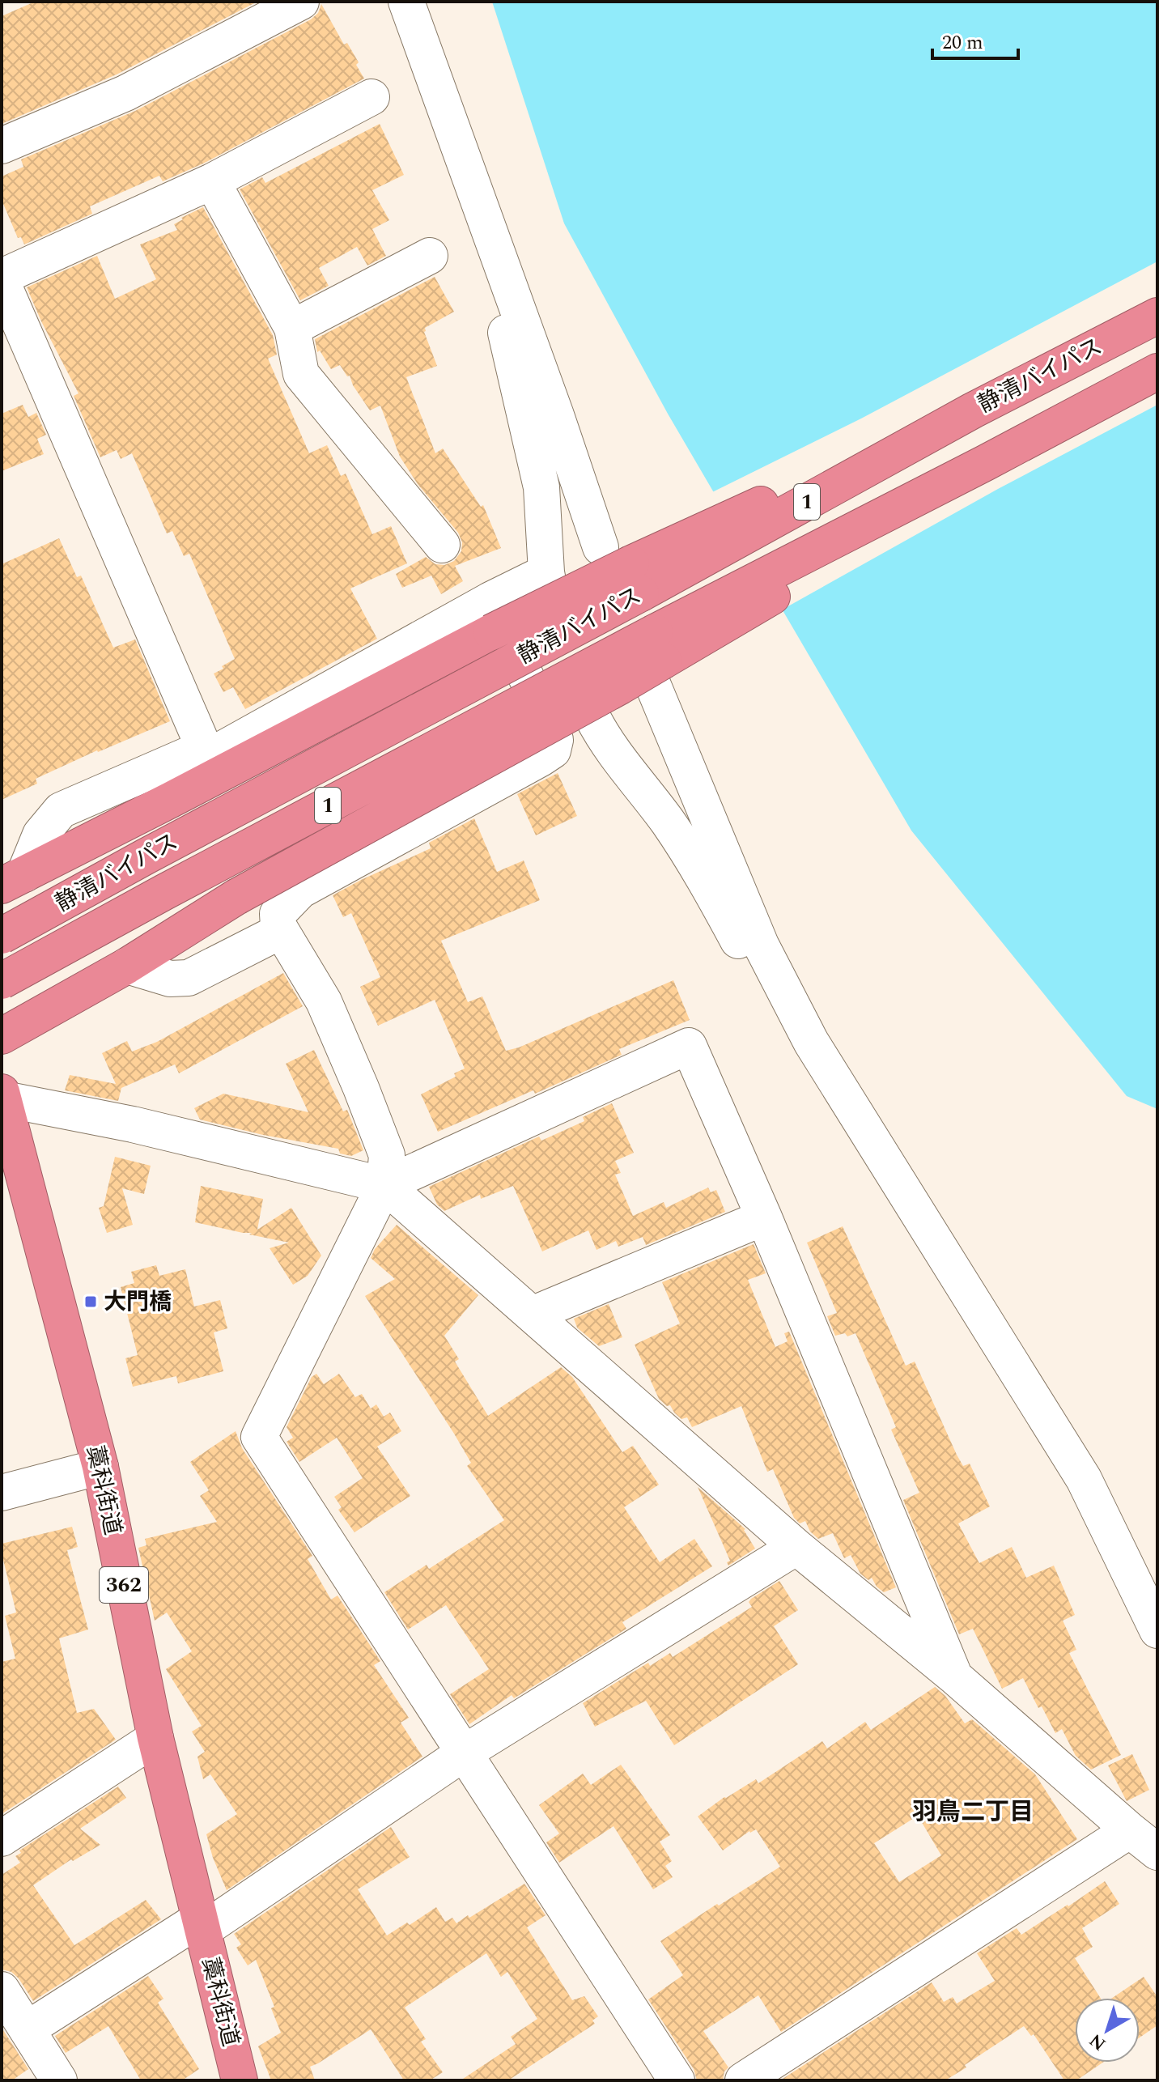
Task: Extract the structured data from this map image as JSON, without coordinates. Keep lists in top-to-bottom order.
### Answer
{
  "streets": {
    "highway": [
      "静清バイパス",
      "1",
      "藁科街道",
      "362"
    ]
  },
  "crossings": [
    ["静清バイパス", "1"]
  ],
  "districts": ["羽鳥二丁目"],
  "places": {
    "transit": ["大門橋"]
  },
  "scale_bar": "20 m",
  "north": "bottom left"
}
